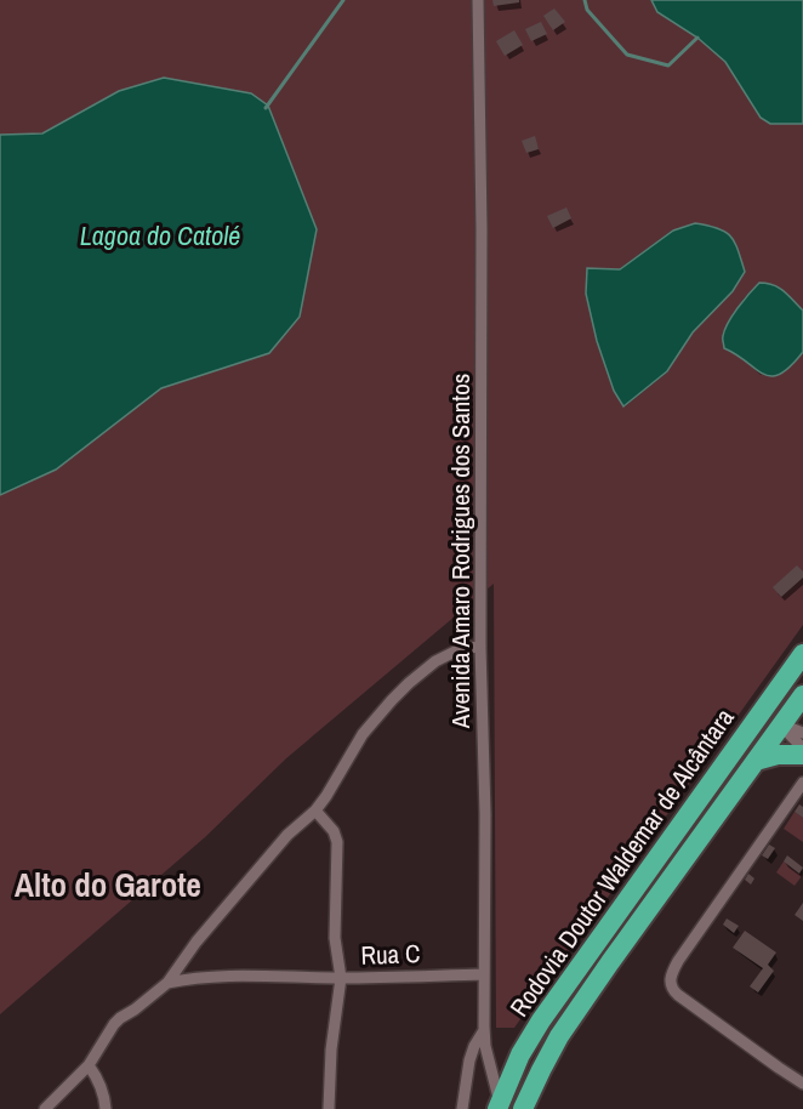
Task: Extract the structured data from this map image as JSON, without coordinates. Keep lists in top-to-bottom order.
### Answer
{
  "streets": {
    "highway": ["Rodovia Doutor Waldemar de Alcântara"],
    "street": ["Avenida Amaro Rodrigues dos Santos", "Rua C"]
  },
  "crossings": [
    ["Avenida Amaro Rodrigues dos Santos", "Rodovia Doutor Waldemar de Alcântara"],
    ["Avenida Amaro Rodrigues dos Santos", "Rua C"]
  ],
  "districts": ["Alto do Garote"],
  "water": ["Lagoa do Catolé"]
}
